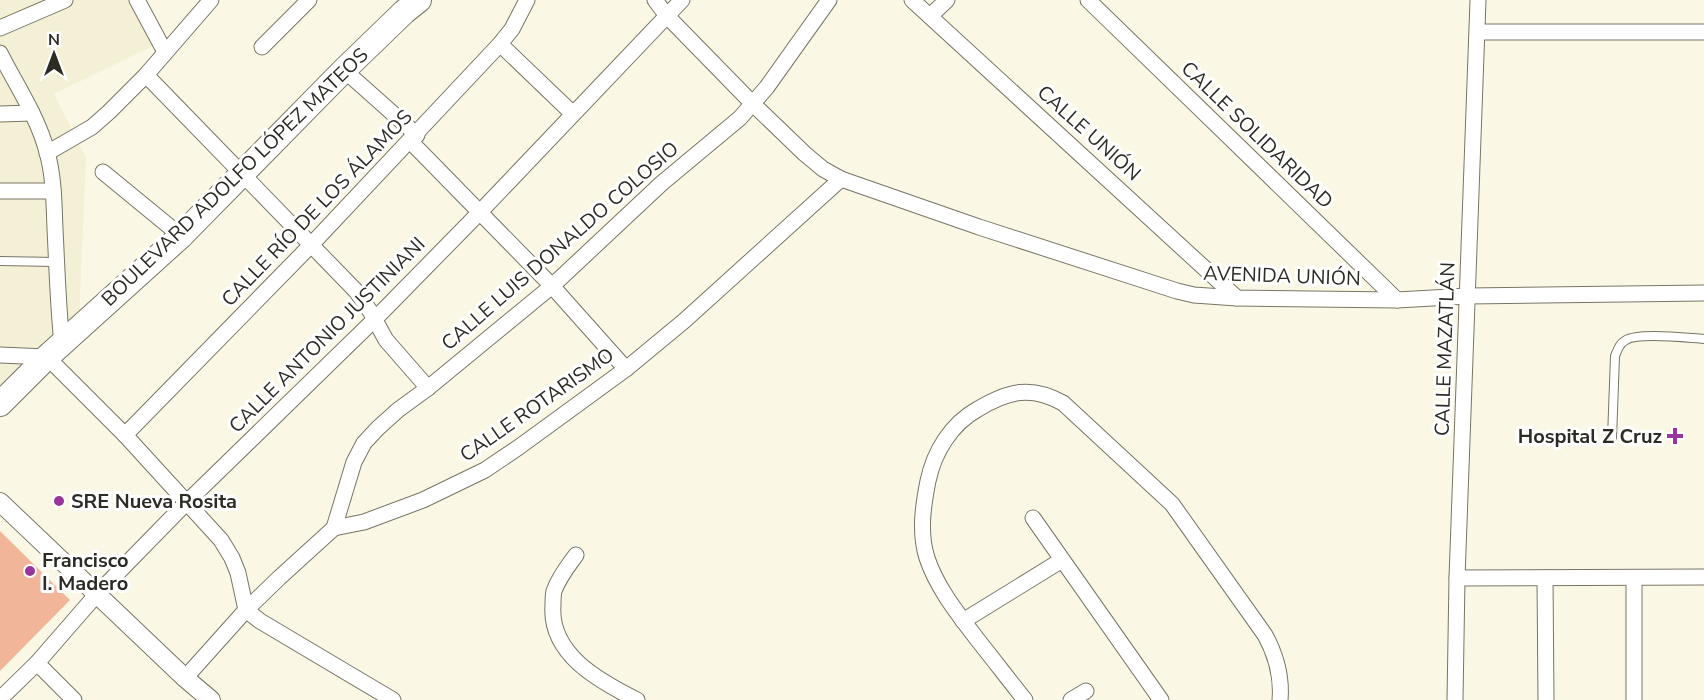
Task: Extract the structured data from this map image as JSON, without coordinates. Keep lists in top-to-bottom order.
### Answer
{
  "streets": {
    "main road": ["BOULEVARD ADOLFO LÓPEZ MATEOS"],
    "street": [
      "CALLE UNIÓN",
      "CALLE SOLIDARIDAD",
      "CALLE RÍO DE LOS ÁLAMOS",
      "CALLE LUIS DONALDO COLOSIO",
      "AVENIDA UNIÓN",
      "CALLE ANTONIO JUSTINIANI",
      "CALLE MAZATLÁN",
      "CALLE ROTARISMO"
    ]
  },
  "crossings": [
    ["CALLE UNIÓN", "AVENIDA UNIÓN"],
    ["CALLE SOLIDARIDAD", "AVENIDA UNIÓN"],
    ["CALLE LUIS DONALDO COLOSIO", "AVENIDA UNIÓN"],
    ["CALLE LUIS DONALDO COLOSIO", "CALLE ROTARISMO"],
    ["AVENIDA UNIÓN", "CALLE ANTONIO JUSTINIANI"],
    ["AVENIDA UNIÓN", "CALLE MAZATLÁN"],
    ["AVENIDA UNIÓN", "CALLE ROTARISMO"]
  ],
  "places": {
    "health": ["Hospital Z Cruz"],
    "other": ["SRE Nueva Rosita", "Francisco I. Madero"]
  },
  "north": "top"
}
